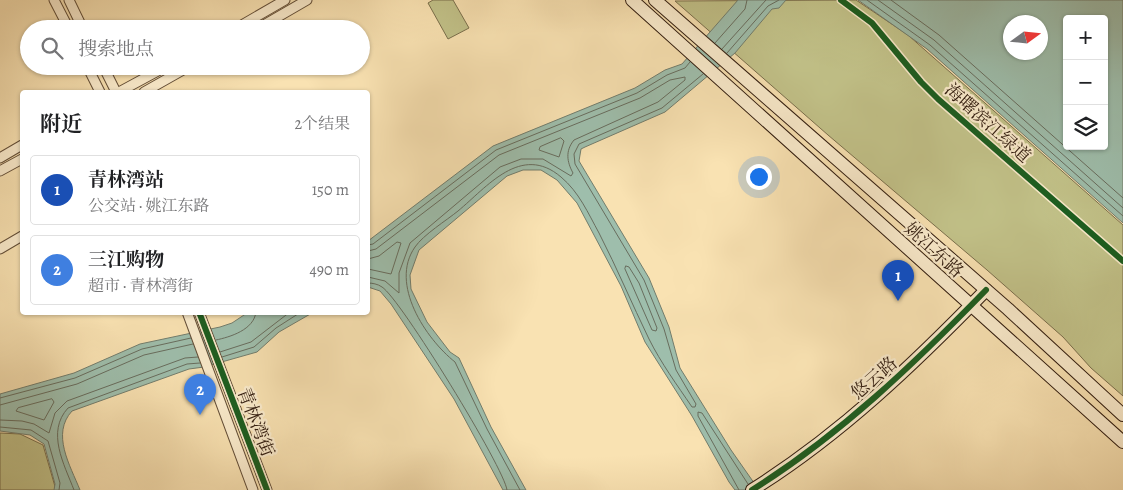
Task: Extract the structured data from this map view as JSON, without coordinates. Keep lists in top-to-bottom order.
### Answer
{
  "streets": {
    "main road": ["姚江东路", "悠云路"],
    "street": ["青林湾街"],
    "cycle path": ["海曙滨江绿道"]
  },
  "crossings": [
    ["姚江东路", "悠云路"]
  ],
  "north": "right",
  "page": {
    "map_buttons": ["+", "−"],
    "search": "搜索地点",
    "heading": ["附近", "2个结果"],
    "list": [
      {
        "mark": "1",
        "name": "青林湾站",
        "note": "公交站 · 姚江东路",
        "value": "150 m"
      },
      {
        "mark": "2",
        "name": "三江购物",
        "note": "超市 · 青林湾街",
        "value": "490 m"
      }
    ],
    "pins": ["1", "2"]
  }
}
